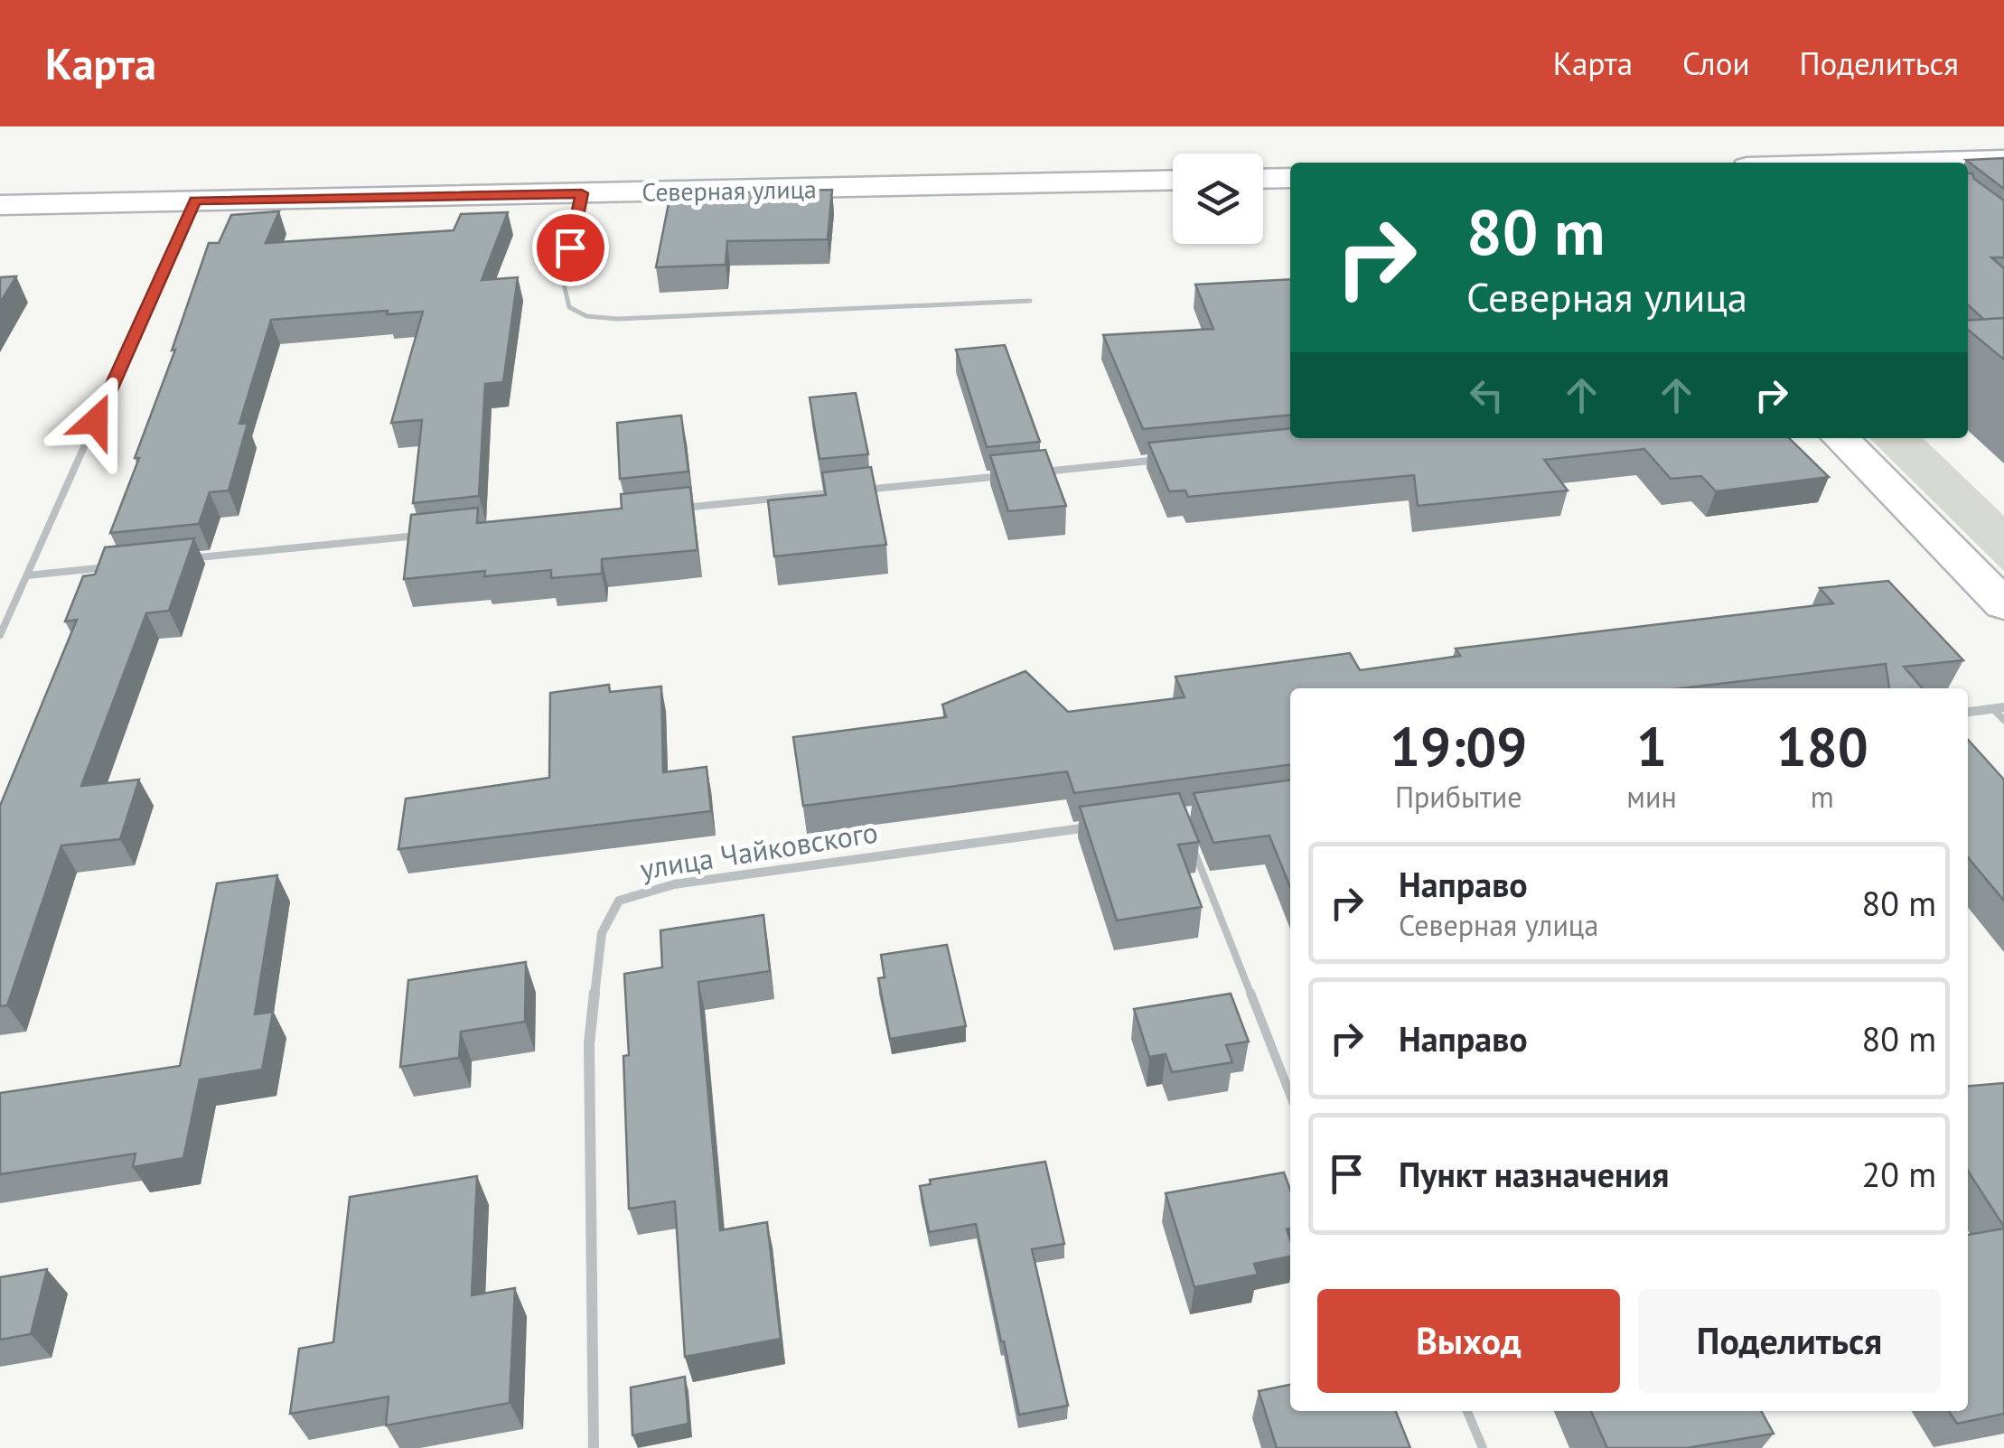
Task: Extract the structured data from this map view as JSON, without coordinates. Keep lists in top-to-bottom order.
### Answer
{
  "streets": {
    "main road": ["Северная улица"],
    "street": ["улица Чайковского"]
  },
  "page": {
    "header": "Карта",
    "nav": ["Карта", "Слои", "Поделиться"],
    "turn": ["80 m", "Северная улица"],
    "eta": [
      "19:09",
      "Прибытие",
      "1",
      "мин",
      "180",
      "m"
    ],
    "list": [
      {
        "name": "Направо",
        "note": "Северная улица",
        "value": "80 m"
      },
      {
        "name": "Направо",
        "value": "80 m"
      },
      {
        "name": "Пункт назначения",
        "value": "20 m"
      }
    ],
    "buttons": ["Выход", "Поделиться"]
  }
}
